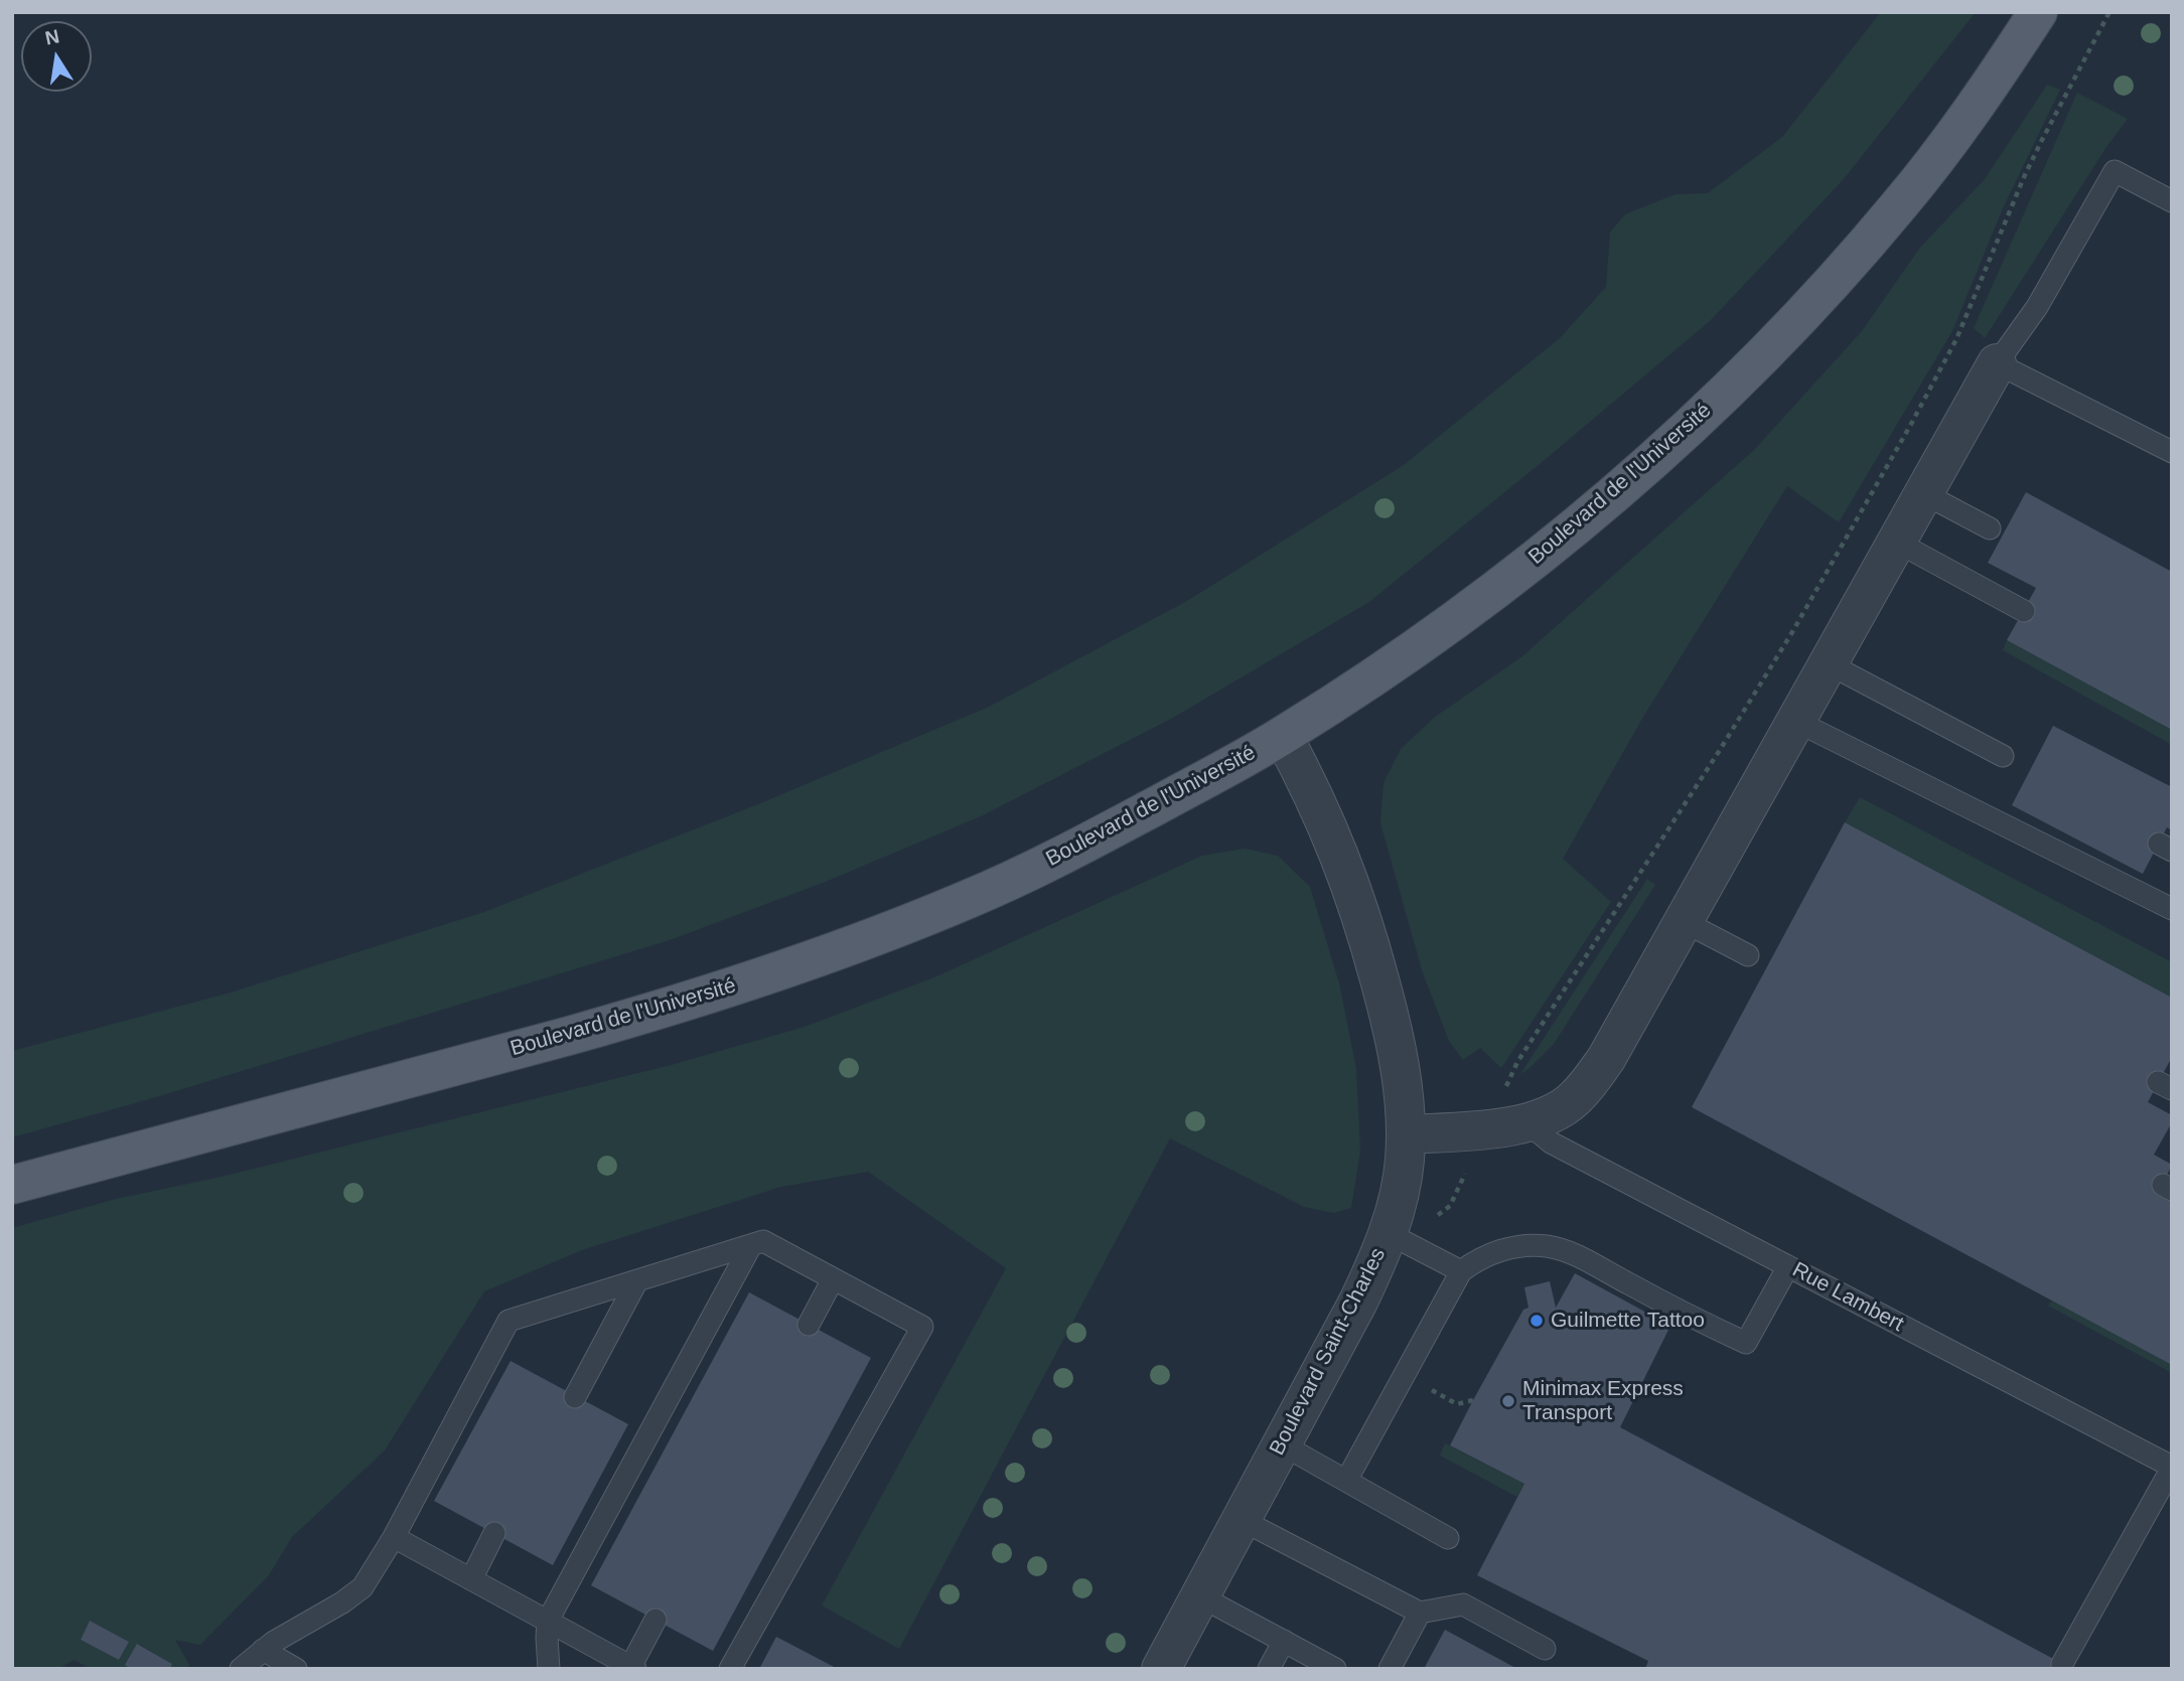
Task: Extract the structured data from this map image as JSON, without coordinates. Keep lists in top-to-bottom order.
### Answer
{
  "streets": {
    "main road": ["Boulevard de l'Université"],
    "street": ["Boulevard Saint-Charles"],
    "lane": ["Rue Lambert"]
  },
  "crossings": [
    ["Boulevard de l'Université", "Boulevard Saint-Charles"]
  ],
  "places": ["Guilmette Tattoo", "Minimax Express Transport"],
  "north": "top"
}
